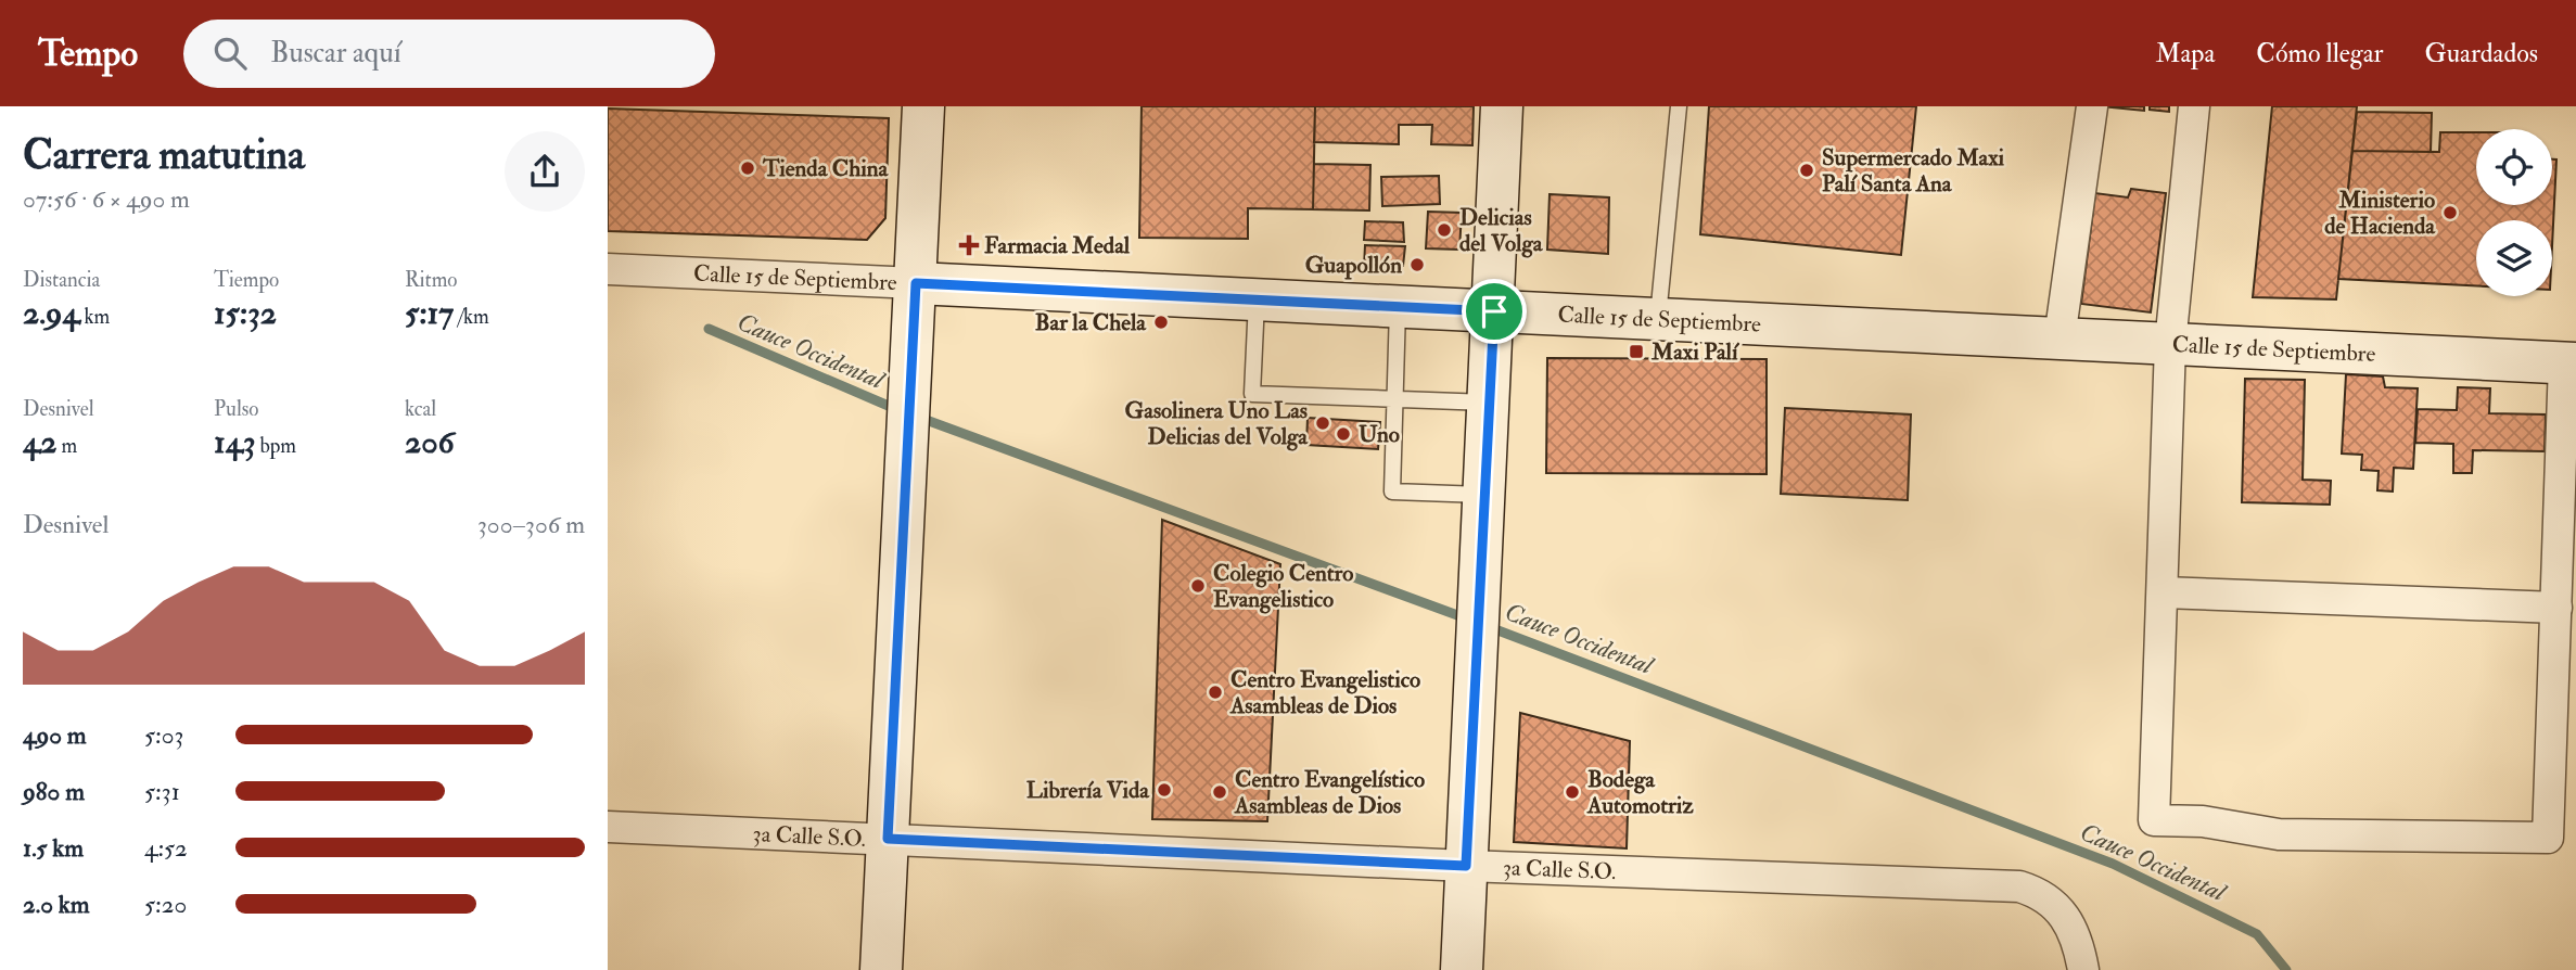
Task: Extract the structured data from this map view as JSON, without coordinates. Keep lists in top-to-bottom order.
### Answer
{
  "streets": {
    "street": ["Calle 15 de Septiembre", "3a Calle S.O."]
  },
  "water": ["Cauce Occidental"],
  "places": {
    "other": [
      "Tienda China",
      "Supermercado Maxi Palí Santa Ana",
      "Ministerio de Hacienda",
      "Delicias del Volga",
      "Guapollón",
      "Bar la Chela",
      "Gasolinera Uno Las Delicias del Volga",
      "Uno",
      "Colegio Centro Evangelistico",
      "Centro Evangelistico Asambleas de Dios",
      "Librería Vida",
      "Centro Evangelístico Asambleas de Dios",
      "Bodega Automotriz"
    ],
    "health": ["Farmacia Medal"],
    "transit": ["Maxi Palí"]
  },
  "page": {
    "header": "Tempo",
    "search": "Buscar aquí",
    "nav": ["Mapa", "Cómo llegar", "Guardados"],
    "heading": ["Carrera matutina", "07:56 · 6 × 490 m"],
    "stats": [
      ["Distancia", "2.94 km"],
      ["Tiempo", "15:32"],
      ["Ritmo", "5:17 /km"],
      ["Desnivel", "42 m"],
      ["Pulso", "143 bpm"],
      ["kcal", "206"]
    ],
    "chart": ["Desnivel", "300–306 m"],
    "list": [
      {
        "name": "490 m",
        "note": "5:03"
      },
      {
        "name": "980 m",
        "note": "5:31"
      },
      {
        "name": "1.5 km",
        "note": "4:52"
      },
      {
        "name": "2.0 km",
        "note": "5:20"
      }
    ]
  }
}
